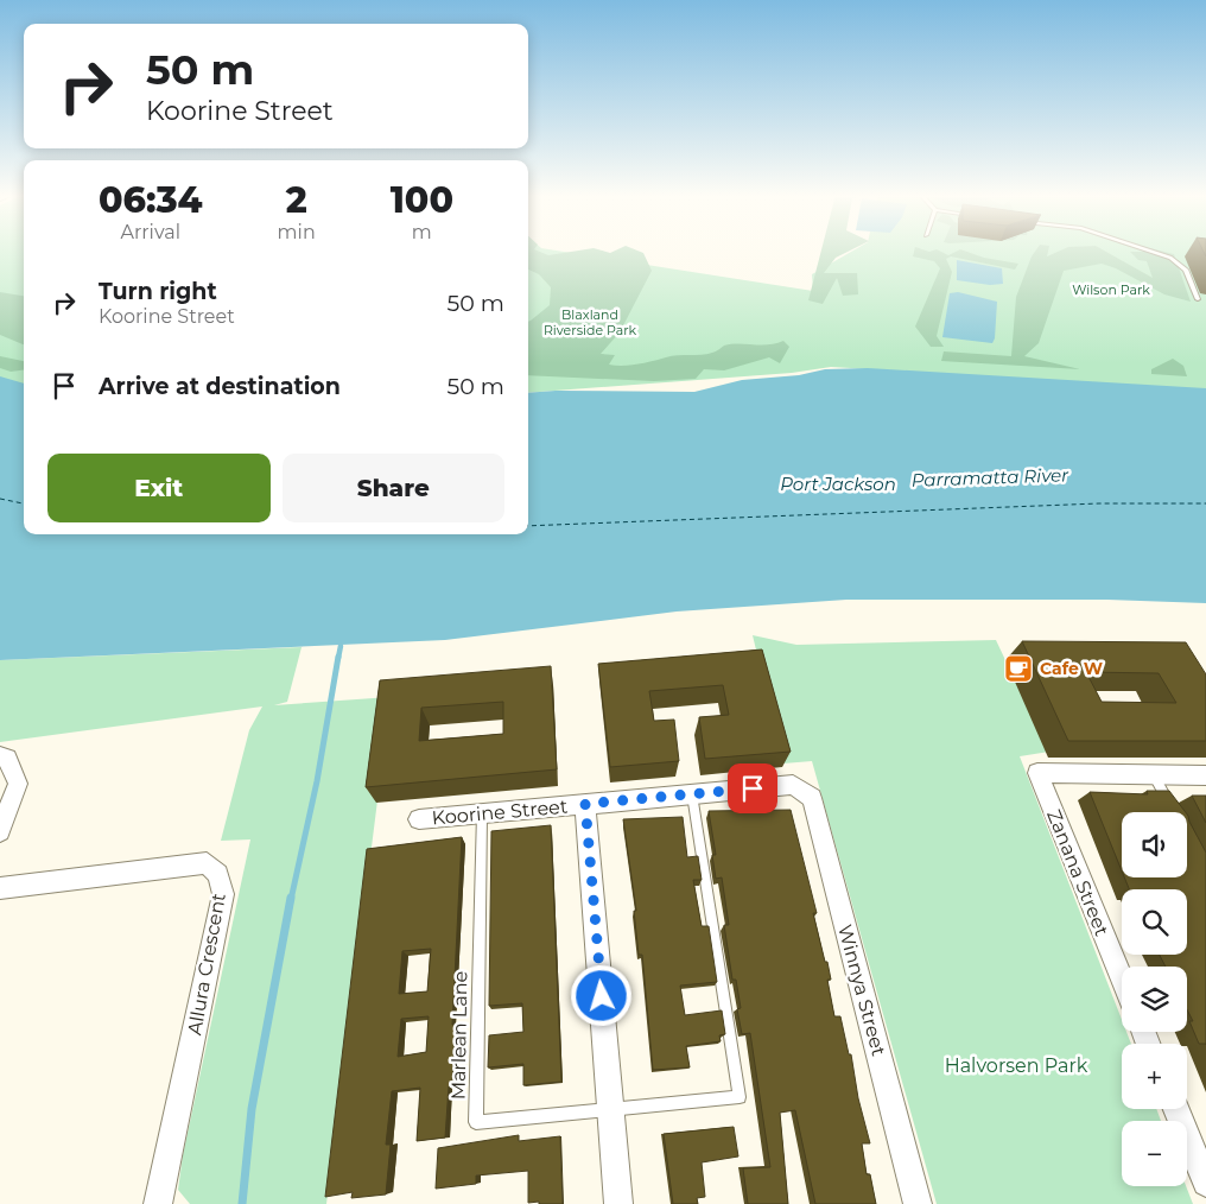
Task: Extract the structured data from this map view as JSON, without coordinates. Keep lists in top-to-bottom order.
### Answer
{
  "streets": {
    "street": [
      "Koorine Street",
      "Zanana Street",
      "Allura Crescent",
      "Winnya Street"
    ],
    "lane": ["Marlean Lane"]
  },
  "crossings": [
    ["Koorine Street", "Winnya Street"],
    ["Koorine Street", "Marlean Lane"]
  ],
  "water": ["Parramatta River", "Port Jackson"],
  "parks": ["Wilson Park", "Blaxland Riverside Park", "Halvorsen Park"],
  "places": {
    "cafe": ["Cafe W"]
  },
  "page": {
    "turn": ["50 m", "Koorine Street"],
    "eta": [
      "06:34",
      "Arrival",
      "2",
      "min",
      "100",
      "m"
    ],
    "list": [
      {
        "name": "Turn right",
        "note": "Koorine Street",
        "value": "50 m"
      },
      {
        "name": "Arrive at destination",
        "value": "50 m"
      }
    ],
    "buttons": ["Exit", "Share"],
    "map_buttons": ["+", "−"]
  }
}
